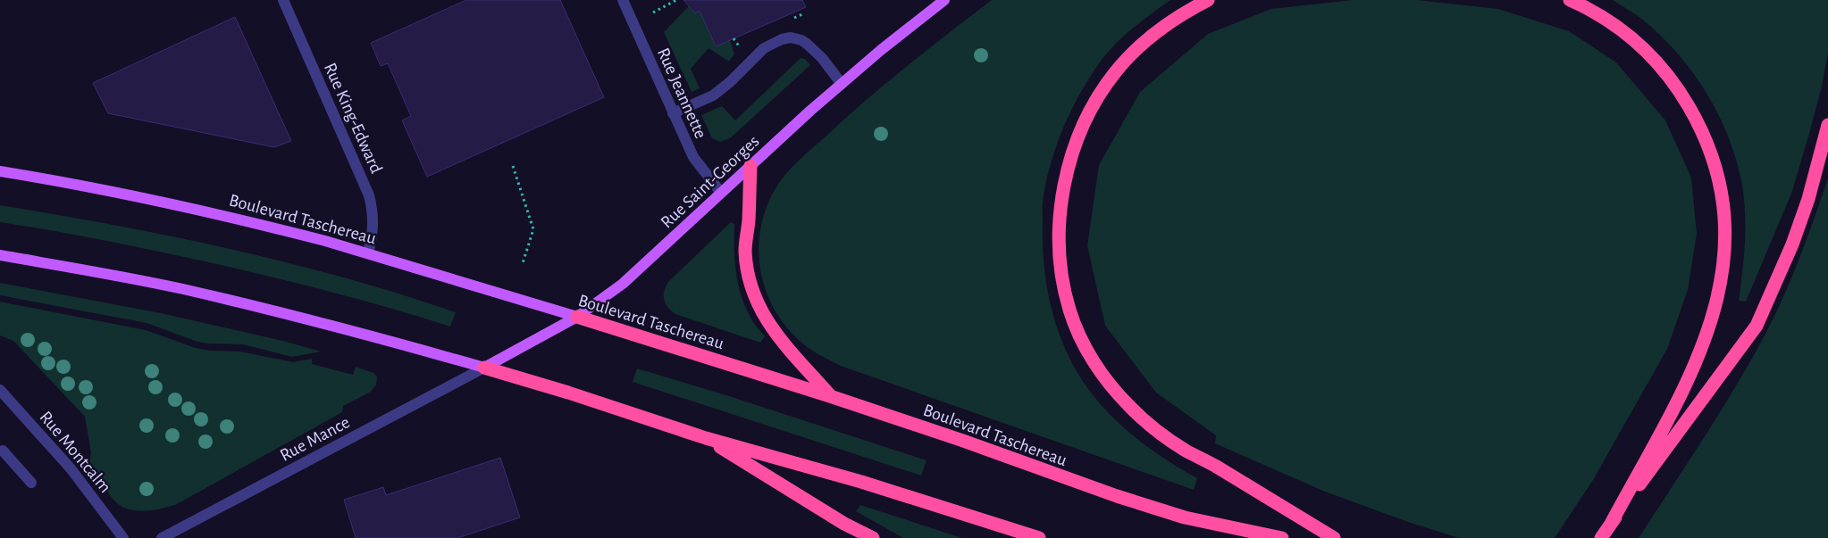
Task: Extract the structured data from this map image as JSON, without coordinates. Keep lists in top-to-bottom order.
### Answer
{
  "streets": {
    "highway": ["Boulevard Taschereau"],
    "main road": ["Rue Saint-Georges"],
    "street": [
      "Rue Jeannette",
      "Rue King-Edward",
      "Rue Mance",
      "Rue Montcalm"
    ]
  },
  "crossings": [
    ["Rue Jeannette", "Rue Saint-Georges"],
    ["Rue King-Edward", "Boulevard Taschereau"],
    ["Rue Saint-Georges", "Boulevard Taschereau"],
    ["Rue Saint-Georges", "Rue Mance"]
  ]
}
